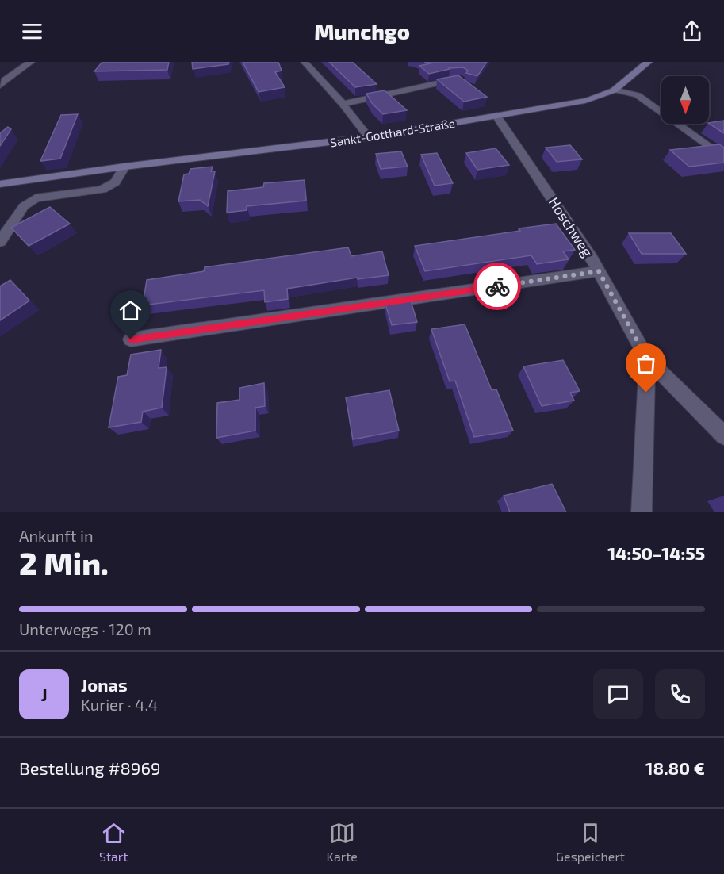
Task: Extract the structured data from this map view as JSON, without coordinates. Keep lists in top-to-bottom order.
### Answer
{
  "streets": {
    "main road": ["Sankt-Gotthard-Straße"],
    "street": ["Hoschweg"]
  },
  "crossings": [
    ["Sankt-Gotthard-Straße", "Hoschweg"]
  ],
  "north": "bottom",
  "page": {
    "header": "Munchgo",
    "heading": ["2 Min.", "Ankunft in", "14:50–14:55"],
    "panel": [
      "Jonas",
      "Kurier · 4.4",
      "Bestellung #8969",
      "18.80 €"
    ],
    "bar": "Unterwegs · 120 m",
    "round": "J",
    "tabs": ["Start", "Karte", "Gespeichert"]
  }
}
